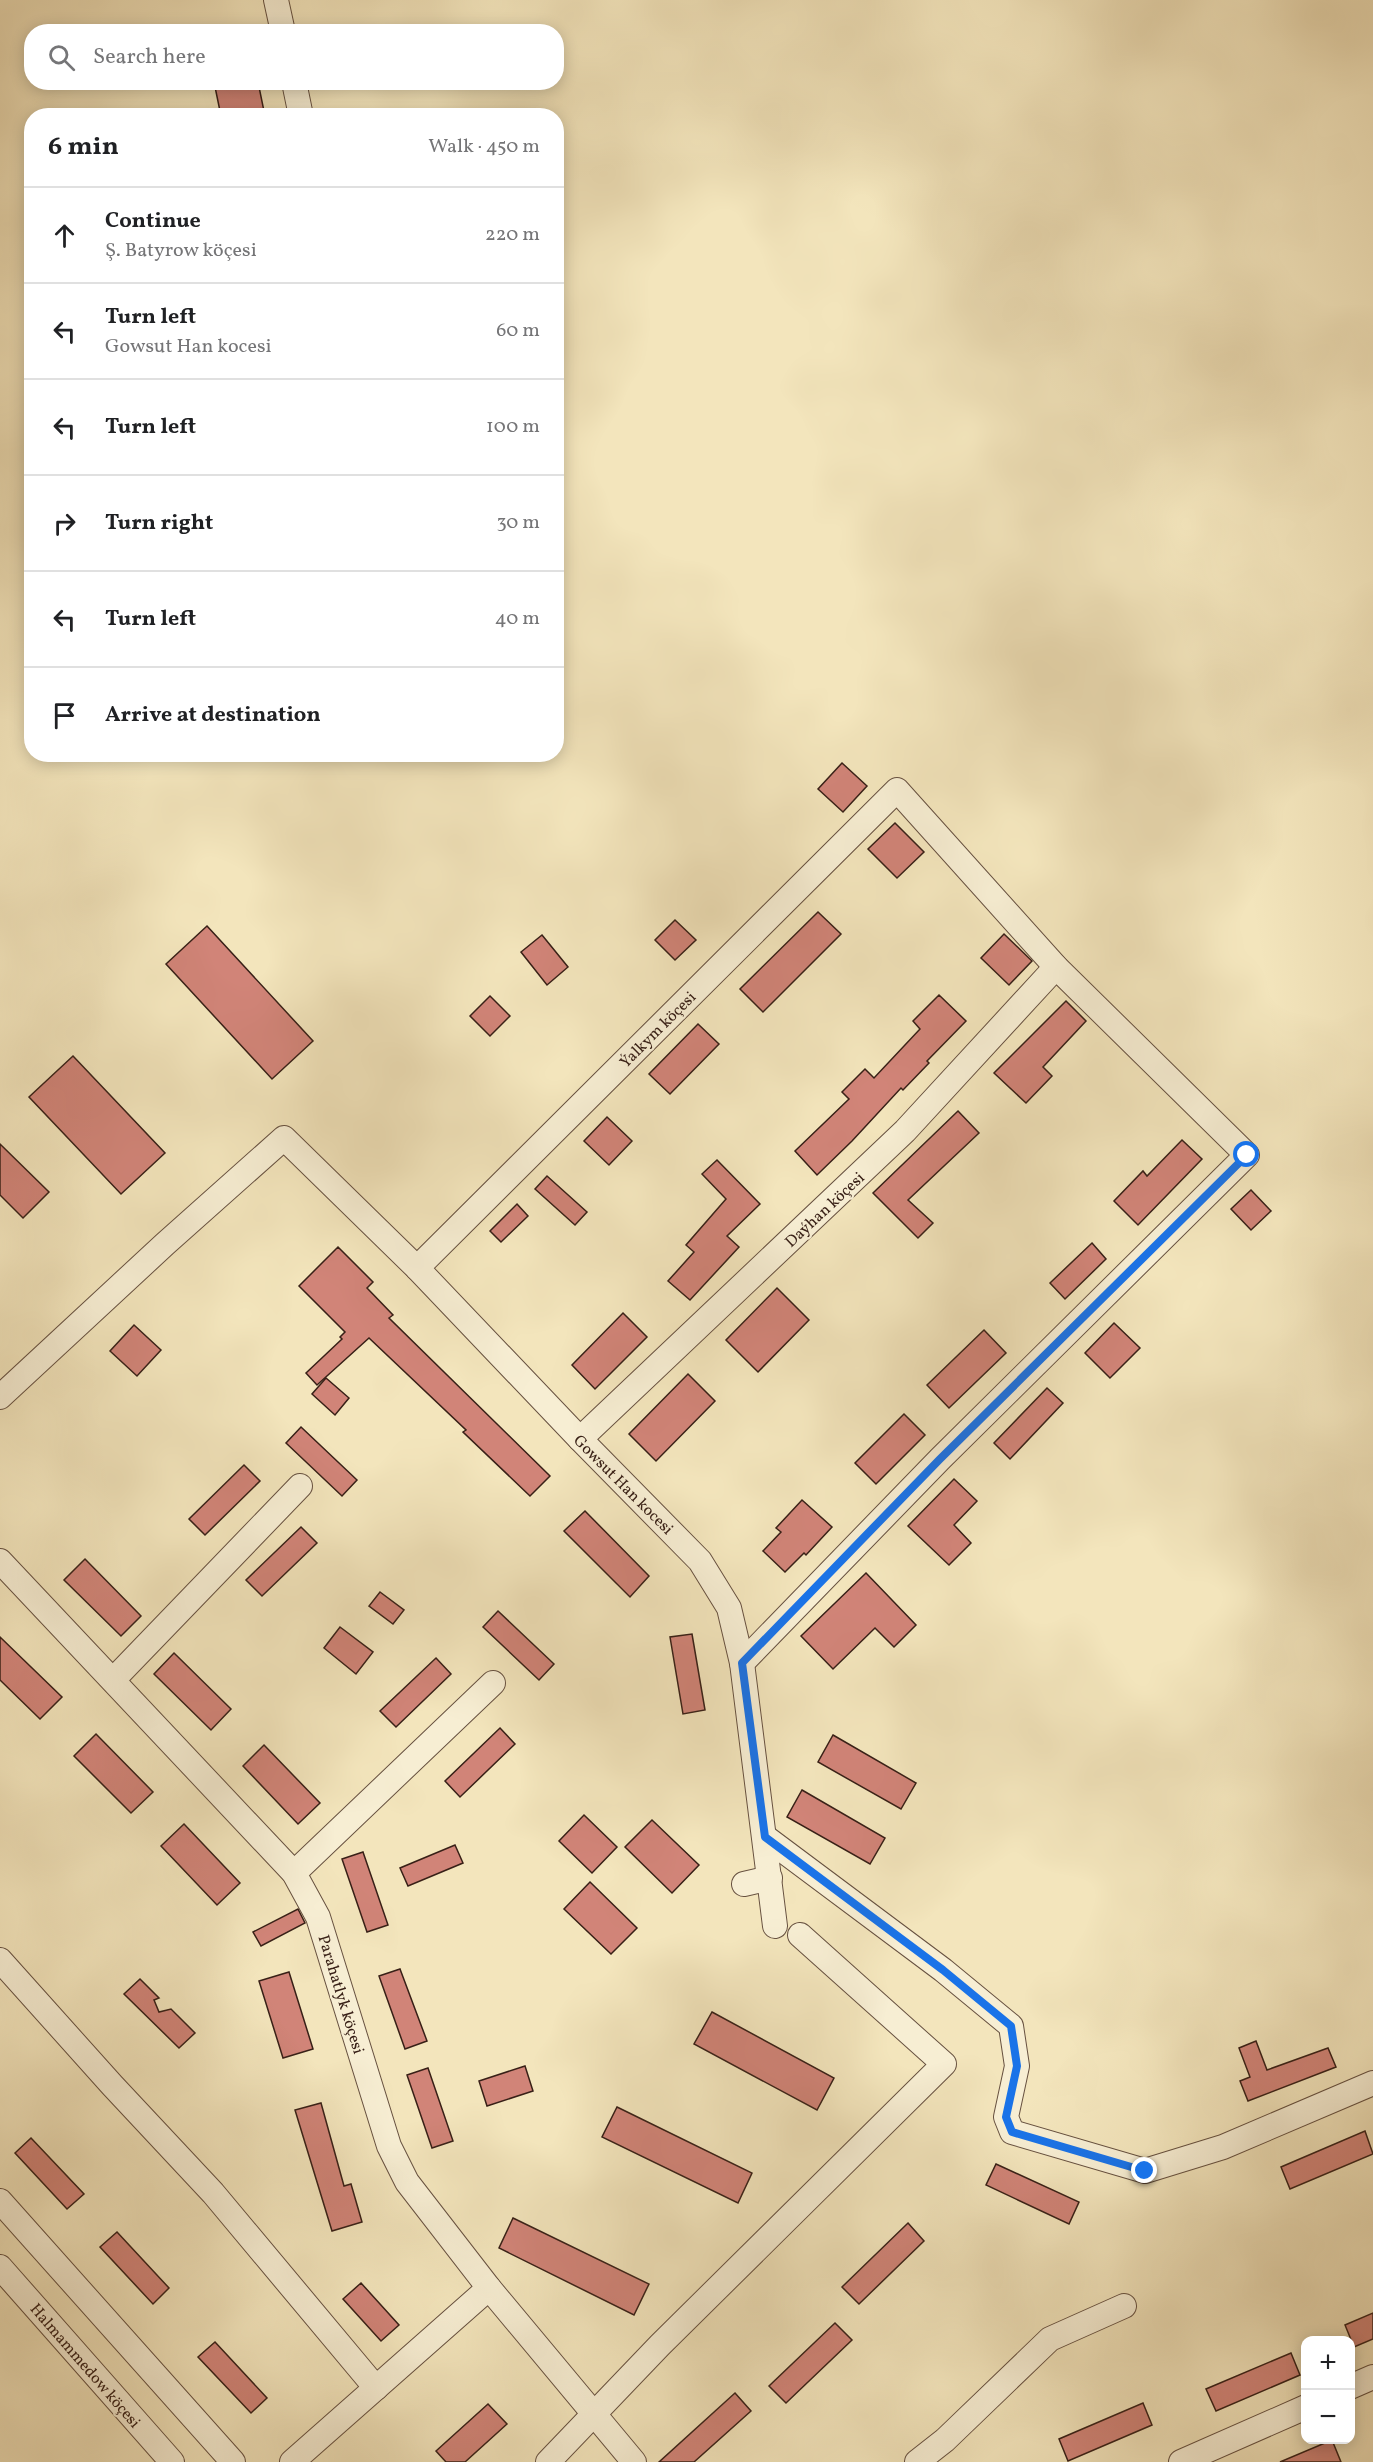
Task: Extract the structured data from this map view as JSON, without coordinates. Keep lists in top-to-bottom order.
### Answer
{
  "streets": {
    "street": [
      "Ýalkym köçesi",
      "Daýhan köçesi",
      "Gowsut Han kocesi",
      "Parahatlyk köçesi",
      "Halmammedow köçesi"
    ]
  },
  "crossings": [
    ["Ýalkym köçesi", "Daýhan köçesi"],
    ["Ýalkym köçesi", "Gowsut Han kocesi"],
    ["Daýhan köçesi", "Gowsut Han kocesi"]
  ],
  "page": {
    "search": "Search here",
    "heading": ["6 min", "Walk · 450 m"],
    "list": [
      ["Continue", "Ş. Batyrow köçesi", "220 m"],
      ["Turn left", "Gowsut Han kocesi", "60 m"],
      ["Turn left", "100 m"],
      ["Turn right", "30 m"],
      ["Turn left", "40 m"],
      "Arrive at destination"
    ],
    "map_buttons": ["+", "−"]
  }
}
